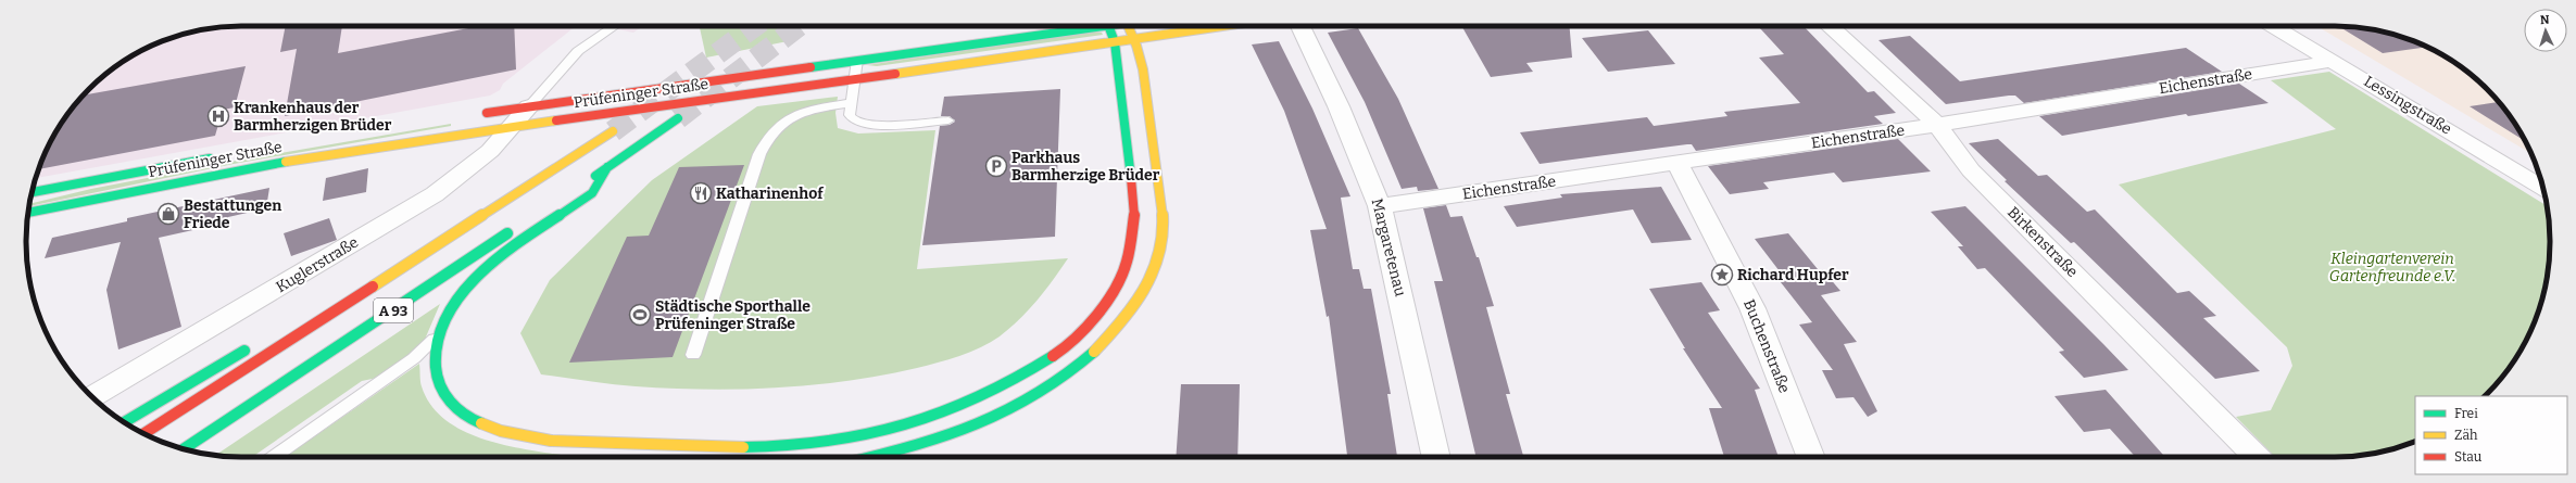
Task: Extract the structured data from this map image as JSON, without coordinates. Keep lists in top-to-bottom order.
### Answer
{
  "streets": {
    "main road": ["Prüfeninger Straße", "A 93"],
    "street": [
      "Eichenstraße",
      "Lessingstraße",
      "Birkenstraße",
      "Margaretenau",
      "Kuglerstraße",
      "Buchenstraße"
    ]
  },
  "crossings": [
    ["Eichenstraße", "Lessingstraße"],
    ["Eichenstraße", "Birkenstraße"],
    ["Eichenstraße", "Margaretenau"],
    ["Eichenstraße", "Buchenstraße"],
    ["Prüfeninger Straße", "Kuglerstraße"]
  ],
  "parks": ["Kleingartenverein Gartenfreunde e.V."],
  "places": {
    "hospital": ["Krankenhaus der Barmherzigen Brüder"],
    "parking": ["Parkhaus Barmherzige Brüder"],
    "restaurant": ["Katharinenhof"],
    "shop": ["Bestattungen Friede"],
    "place": ["Richard Hupfer"],
    "sports": ["Städtische Sporthalle Prüfeninger Straße"]
  },
  "legend": ["Frei", "Zäh", "Stau"],
  "north": "top"
}
